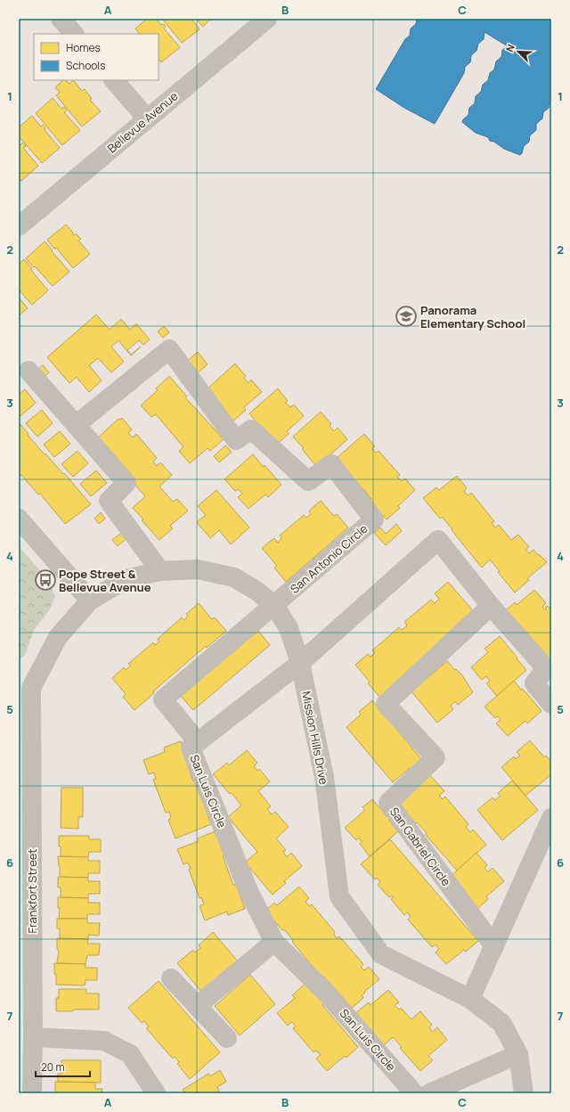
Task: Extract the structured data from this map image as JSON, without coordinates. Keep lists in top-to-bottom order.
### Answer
{
  "streets": {
    "street": [
      "Bellevue Avenue",
      "San Antonio Circle",
      "Mission Hills Drive",
      "San Luis Circle",
      "San Gabriel Circle",
      "Frankfort Street"
    ]
  },
  "crossings": [
    ["San Antonio Circle", "Mission Hills Drive"],
    ["San Antonio Circle", "San Luis Circle"],
    ["Mission Hills Drive", "San Luis Circle"],
    ["Mission Hills Drive", "Frankfort Street"]
  ],
  "places": {
    "school or university": ["Panorama Elementary School"],
    "bus stop": ["Pope Street & Bellevue Avenue"]
  },
  "legend": ["Homes", "Schools"],
  "scale_bar": "20 m",
  "north": "top left",
  "grid": {
    "columns": ["A", "B", "C"],
    "rows": [
      "1",
      "2",
      "3",
      "4",
      "5",
      "6",
      "7"
    ]
  }
}
